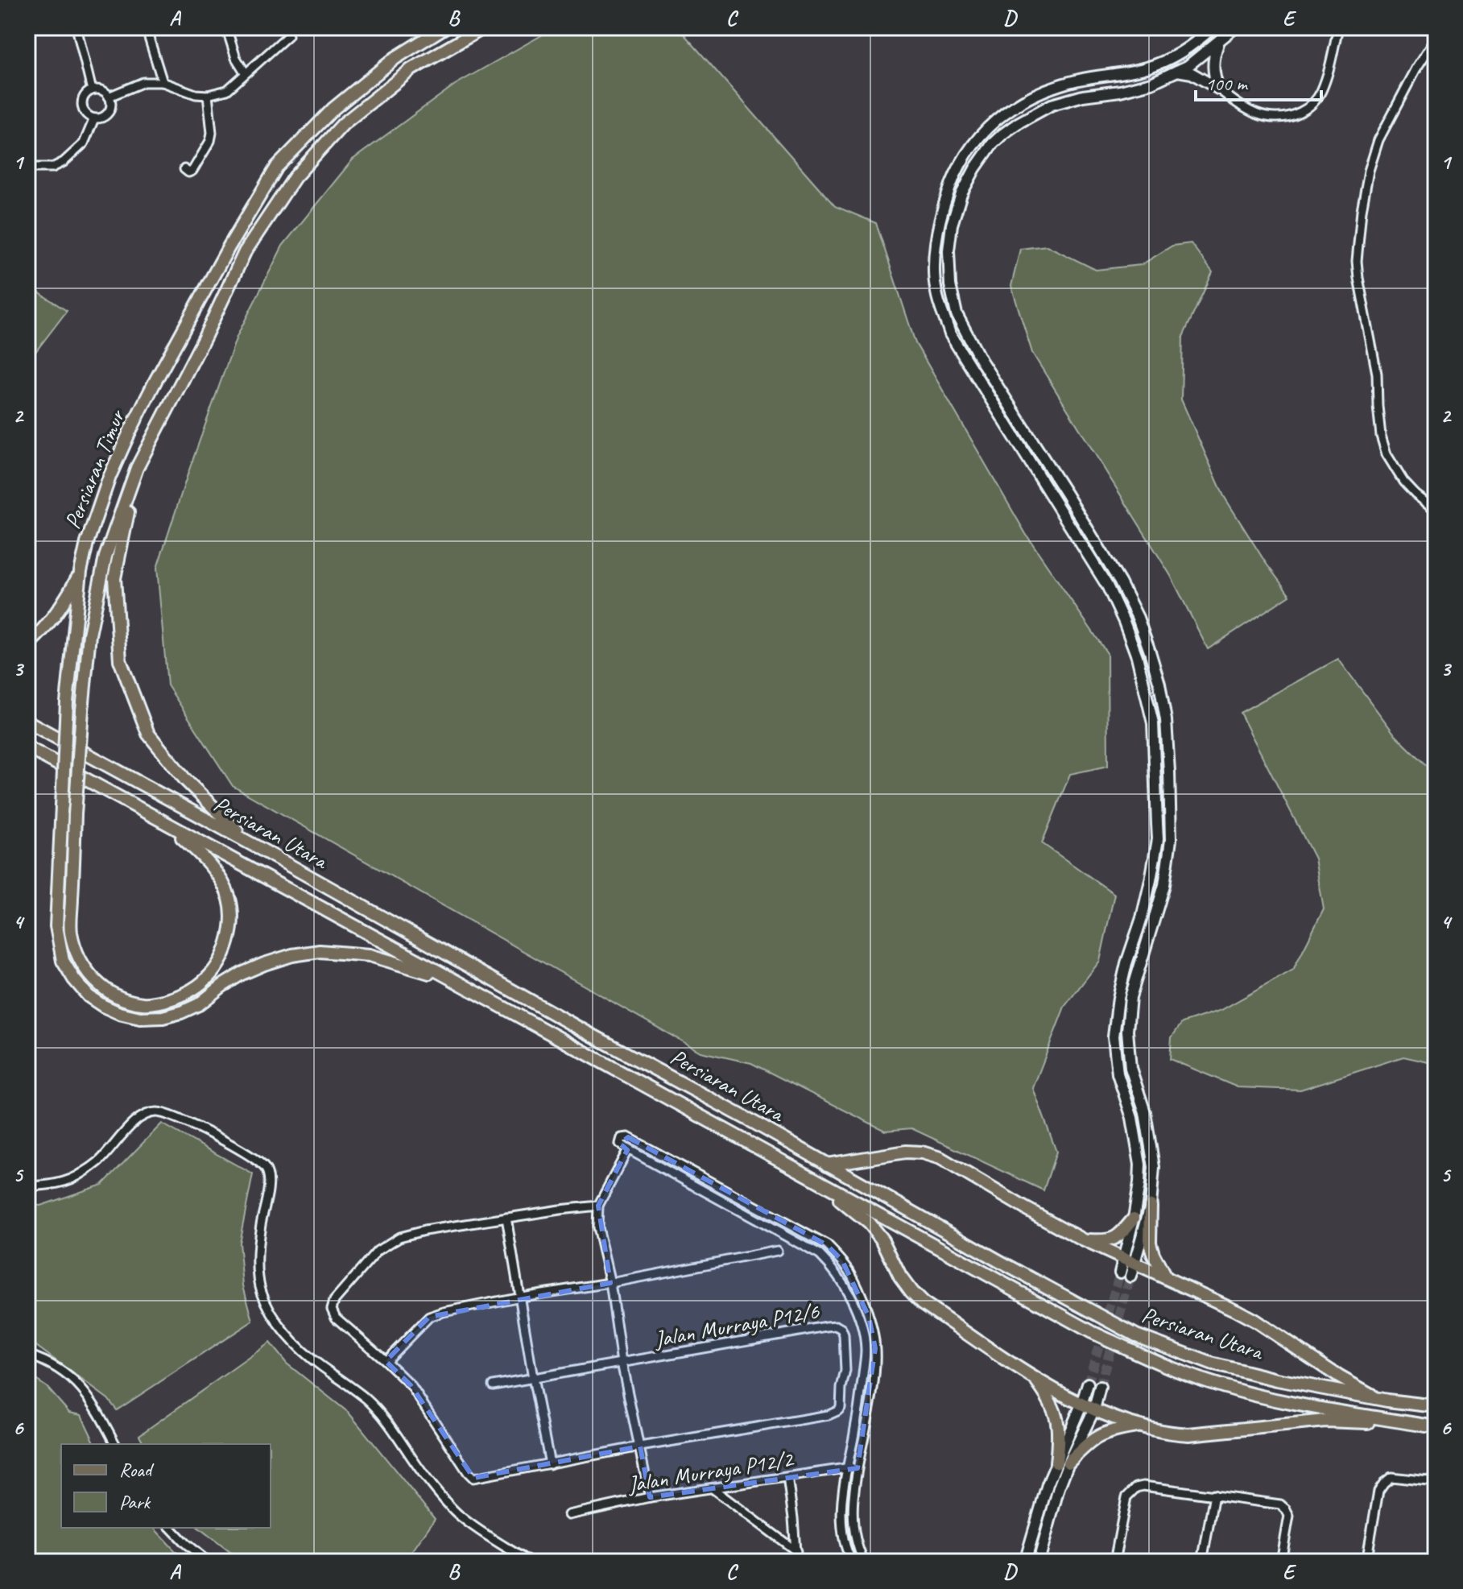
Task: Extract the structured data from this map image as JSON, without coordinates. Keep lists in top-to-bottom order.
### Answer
{
  "streets": {
    "main road": ["Persiaran Timur", "Persiaran Utara"],
    "street": ["Jalan Murraya P12/6", "Jalan Murraya P12/2"]
  },
  "crossings": [
    ["Persiaran Timur", "Persiaran Utara"]
  ],
  "legend": ["Road", "Park"],
  "scale_bar": "100 m",
  "grid": {
    "columns": [
      "A",
      "B",
      "C",
      "D",
      "E"
    ],
    "rows": [
      "1",
      "2",
      "3",
      "4",
      "5",
      "6"
    ]
  }
}
